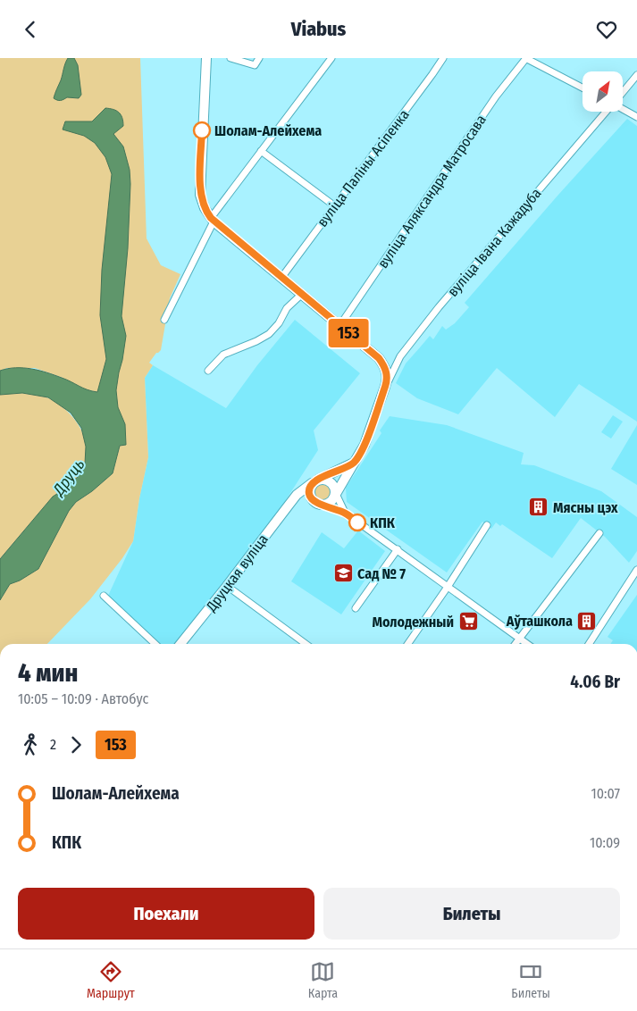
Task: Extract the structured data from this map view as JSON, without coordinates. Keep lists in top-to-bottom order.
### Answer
{
  "streets": {
    "main road": ["Друцкая вуліца"],
    "street": ["вуліца Паліны Асіпенка", "вуліца Аляксандра Матросава", "вуліца Івана Кажадуба"]
  },
  "water": ["Друць"],
  "places": {
    "other": ["Шолам-Алейхема", "КПК"],
    "building": ["Мясны цэх", "Аўташкола"],
    "school or university": ["Сад № 7"],
    "supermarket": ["Молодежный"]
  },
  "lines": ["bus line 153"],
  "north": "top right",
  "page": {
    "header": "Viabus",
    "on_map": "153",
    "heading": ["4 мин", "10:05 – 10:09 · Автобус", "4.06 Br"],
    "legs": ["2", "153"],
    "list": [
      {
        "name": "Шолам-Алейхема",
        "value": "10:07"
      },
      {
        "name": "КПК",
        "value": "10:09"
      }
    ],
    "buttons": ["Поехали", "Билеты"],
    "tabs": ["Маршрут", "Карта", "Билеты"]
  }
}
